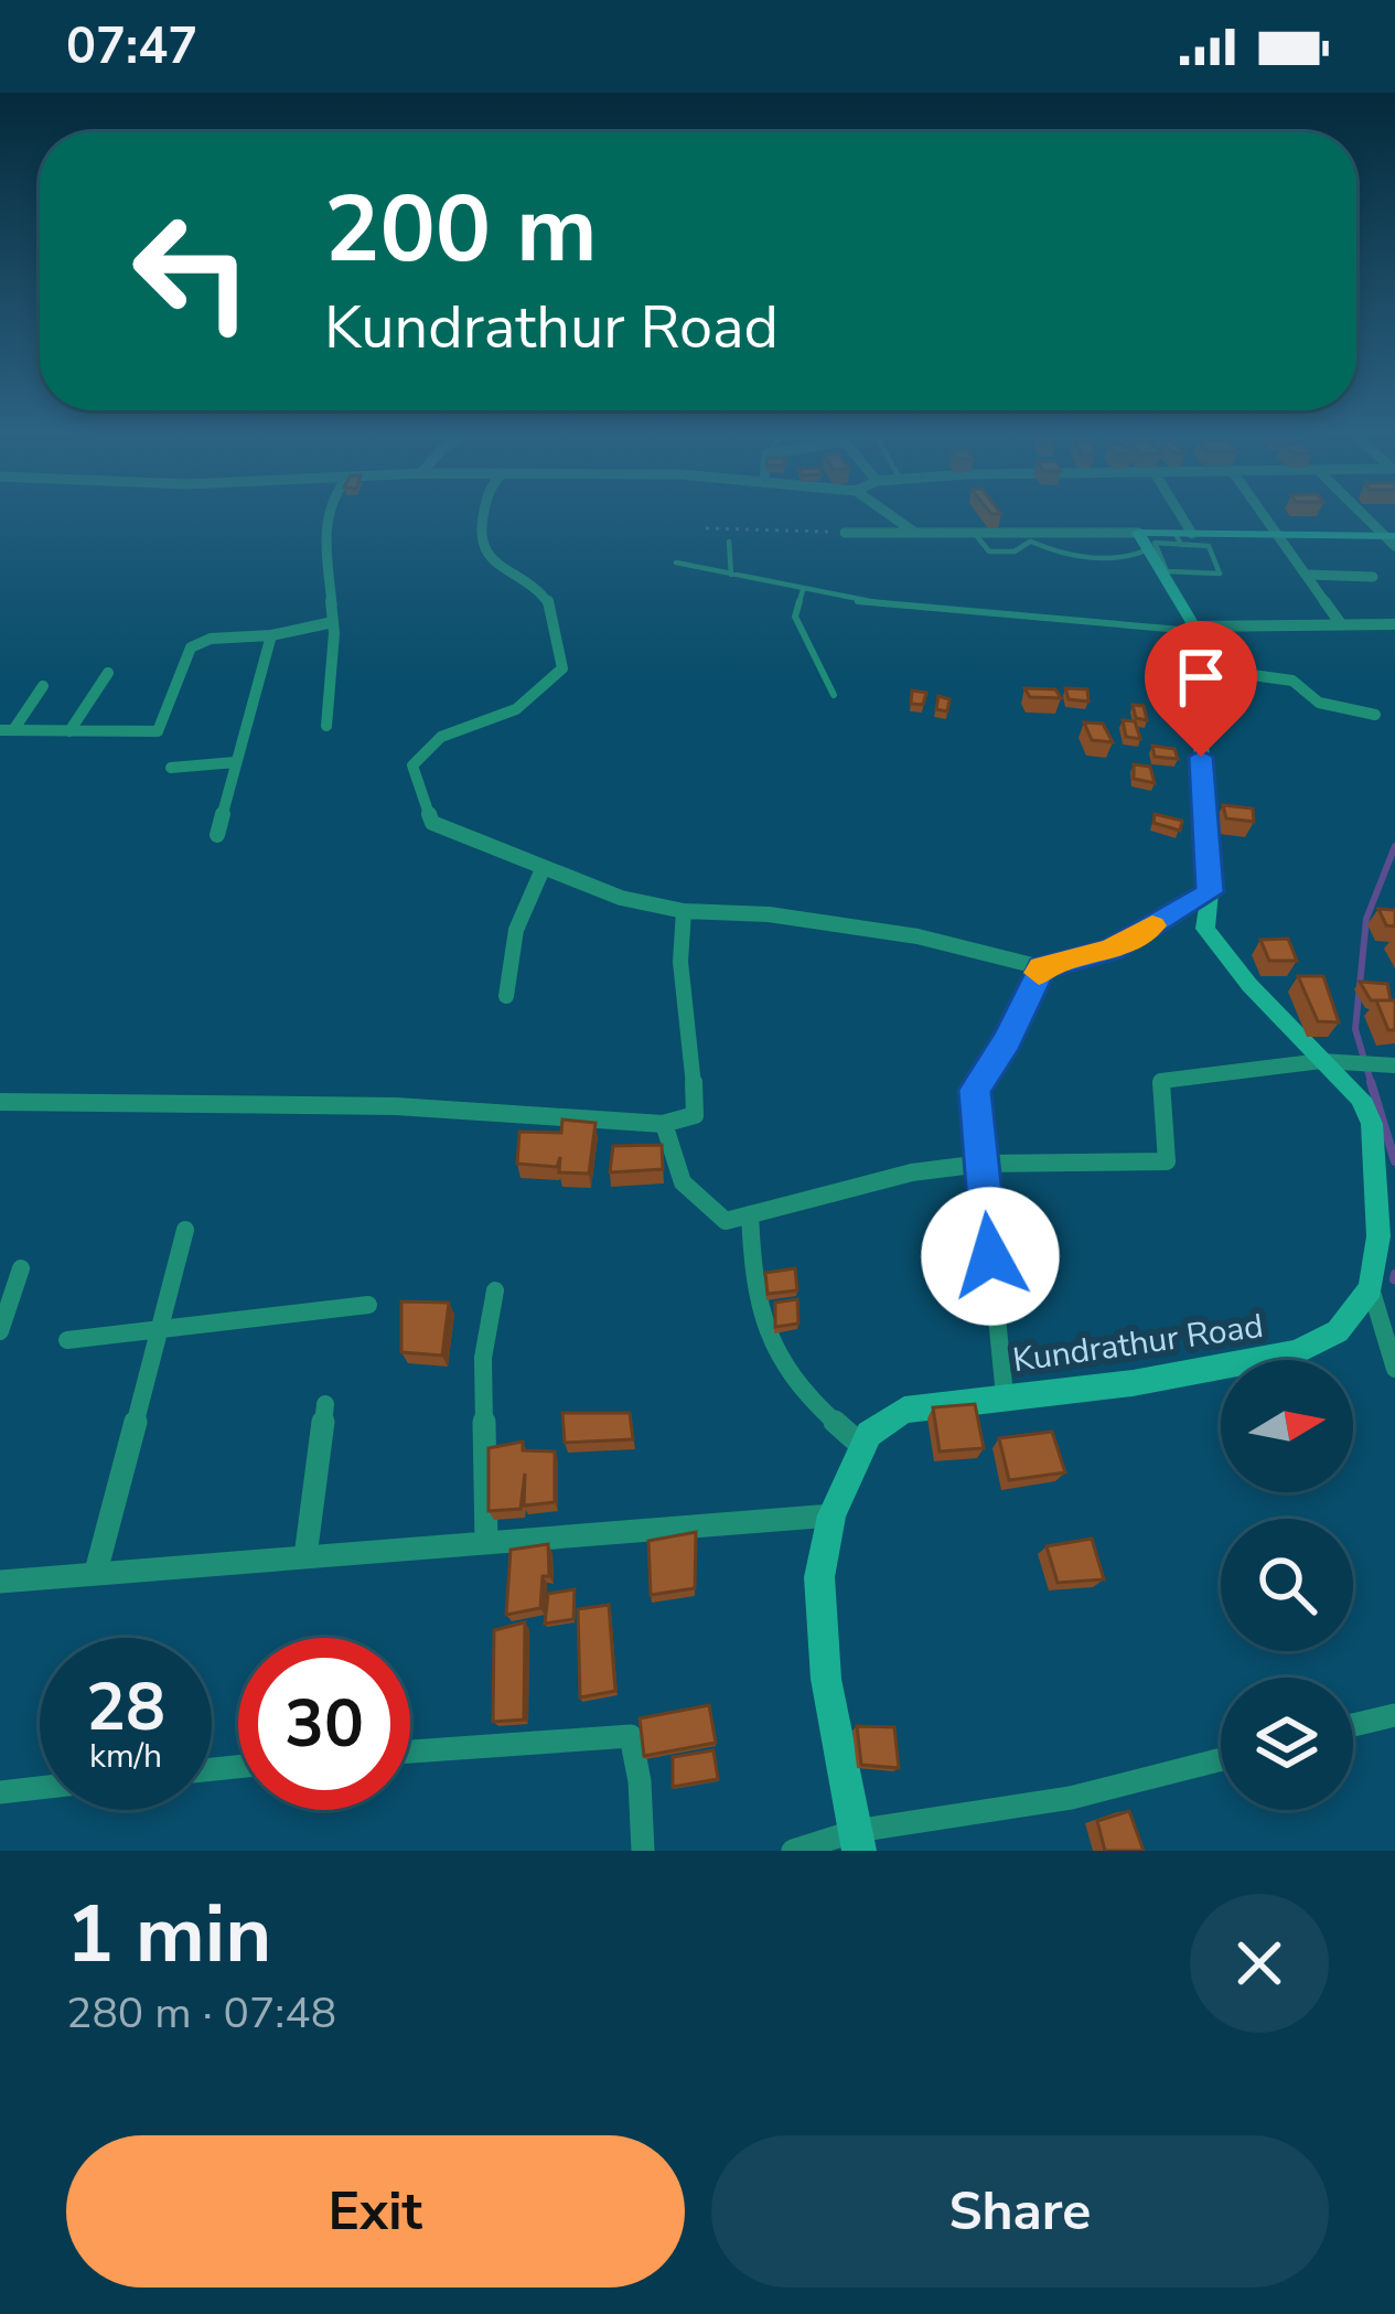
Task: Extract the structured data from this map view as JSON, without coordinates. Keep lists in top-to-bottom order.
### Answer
{
  "streets": {
    "street": ["Kundrathur Road"]
  },
  "north": "right",
  "page": {
    "status": "07:47",
    "turn": ["200 m", "Kundrathur Road"],
    "speed": "28 km/h",
    "limit": "30",
    "heading": ["1 min", "280 m · 07:48"],
    "buttons": ["Exit", "Share"]
  }
}
